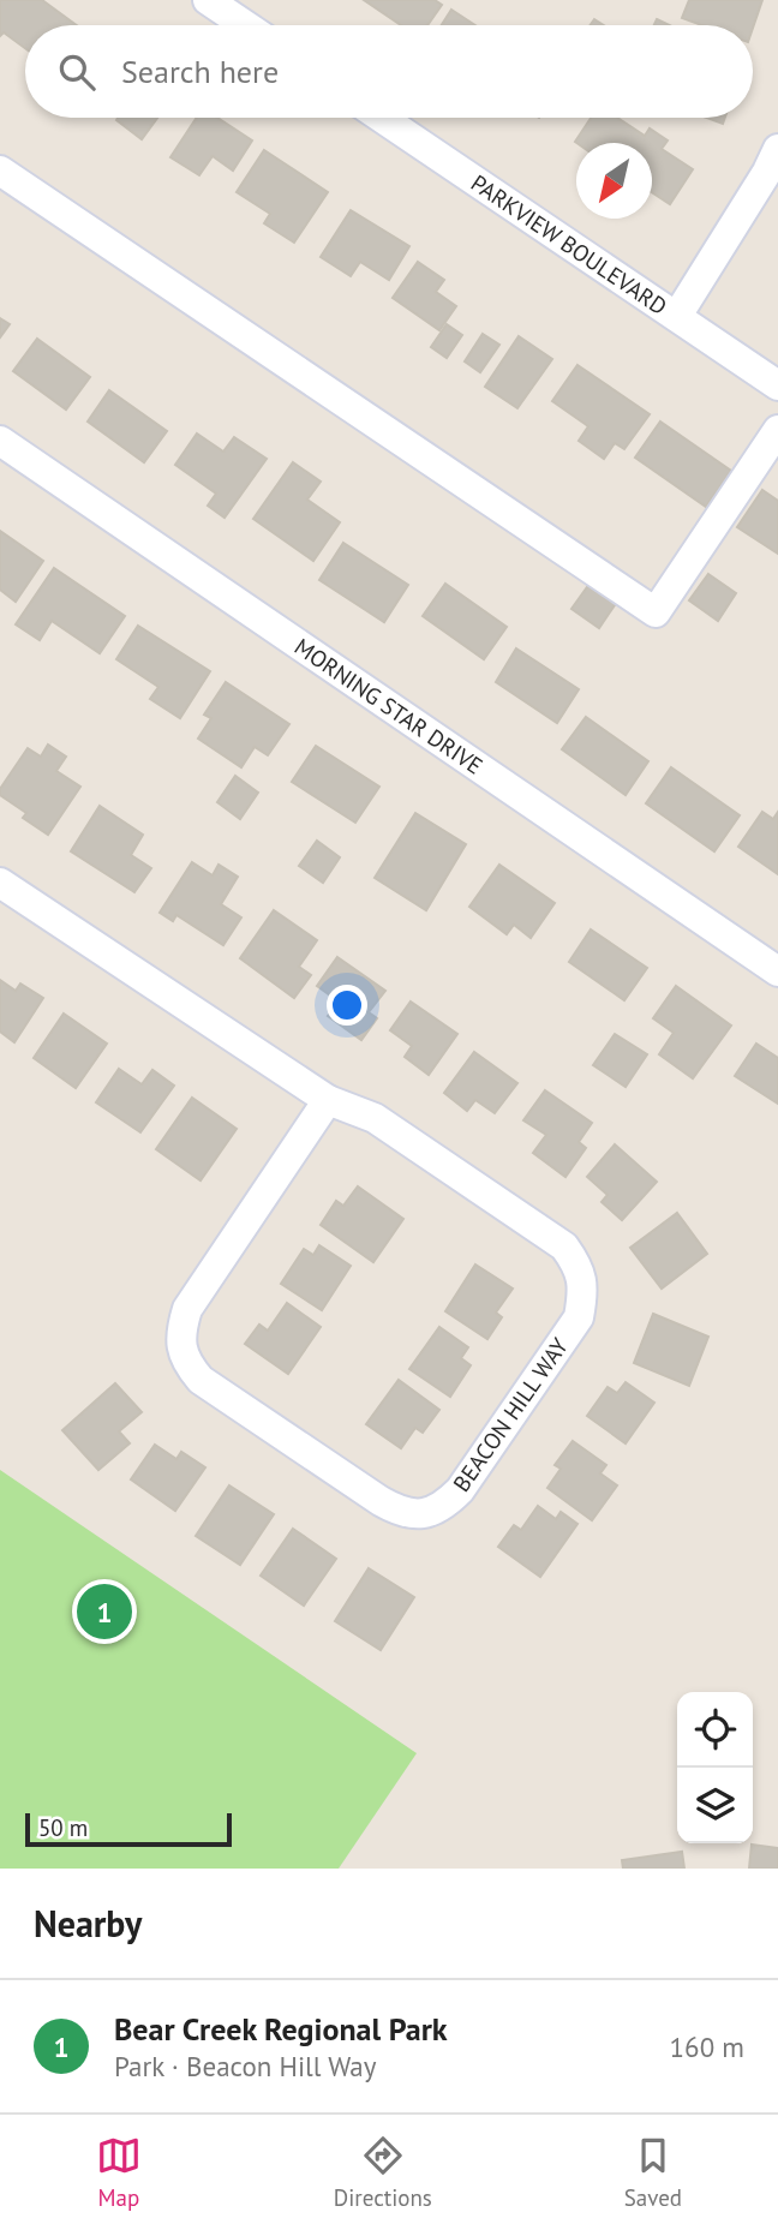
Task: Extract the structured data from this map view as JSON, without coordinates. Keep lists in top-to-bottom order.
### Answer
{
  "streets": {
    "street": ["PARKVIEW BOULEVARD", "MORNING STAR DRIVE", "BEACON HILL WAY"]
  },
  "scale_bar": "50 m",
  "north": "bottom left",
  "page": {
    "search": "Search here",
    "pins": "1",
    "scale": "50 m",
    "heading": "Nearby",
    "list": [
      {
        "mark": "1",
        "name": "Bear Creek Regional Park",
        "note": "Park · Beacon Hill Way",
        "value": "160 m"
      }
    ],
    "nav": ["Map", "Directions", "Saved"]
  }
}
